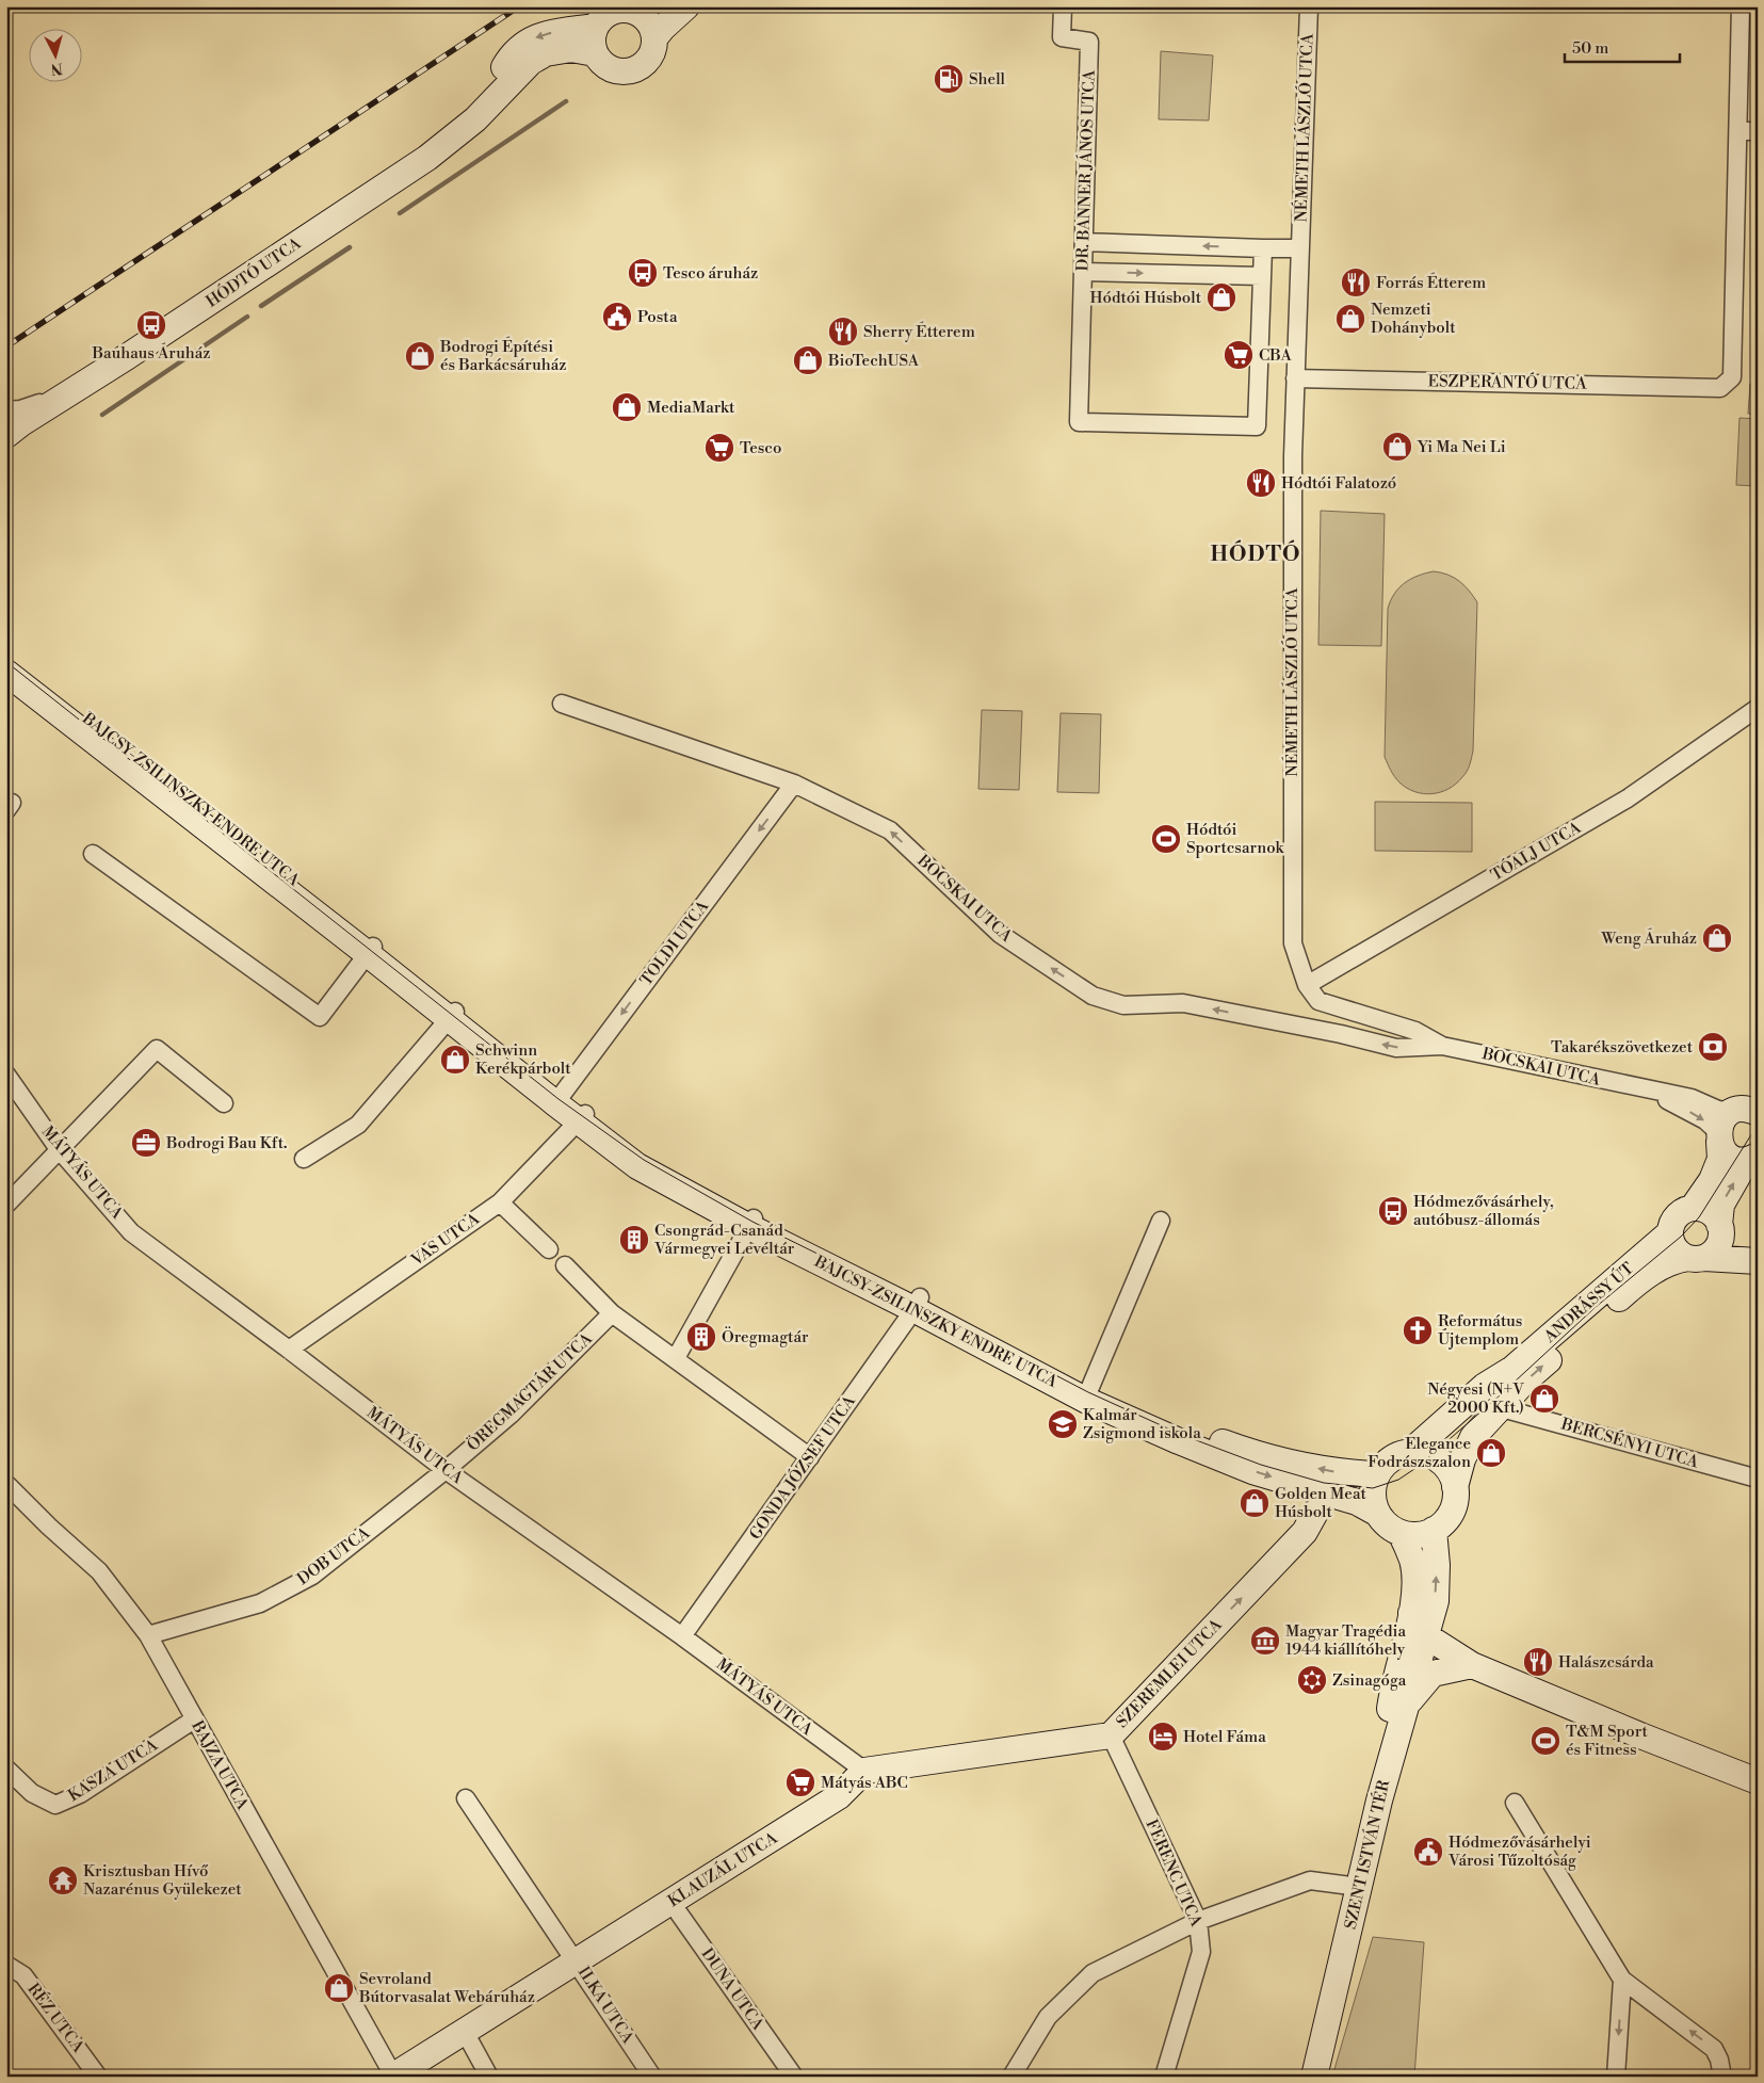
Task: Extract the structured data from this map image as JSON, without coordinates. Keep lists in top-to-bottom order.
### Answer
{
  "streets": {
    "street": [
      "NÉMETH LÁSZLÓ UTCA",
      "DR. BANNER JÁNOS UTCA",
      "HÓDTÓ UTCA",
      "ESZPERANTÓ UTCA",
      "BAJCSY-ZSILINSZKY ENDRE UTCA",
      "TÓALJ UTCA",
      "BOCSKAI UTCA",
      "TOLDI UTCA",
      "MÁTYÁS UTCA",
      "VAS UTCA",
      "ANDRÁSSY ÚT",
      "ÖREGMAGTÁR UTCA",
      "BERCSÉNYI UTCA",
      "GONDA JÓZSEF UTCA",
      "DOB UTCA",
      "SZEREMLEI UTCA",
      "BAJZA UTCA",
      "KASZA UTCA",
      "SZENT ISTVÁN TÉR",
      "KLAUZÁL UTCA",
      "FERENC UTCA",
      "DUNA UTCA",
      "ILKA UTCA",
      "RÉZ UTCA"
    ]
  },
  "crossings": [
    ["NÉMETH LÁSZLÓ UTCA", "ESZPERANTÓ UTCA"],
    ["NÉMETH LÁSZLÓ UTCA", "TÓALJ UTCA"],
    ["NÉMETH LÁSZLÓ UTCA", "BOCSKAI UTCA"],
    ["BAJCSY-ZSILINSZKY ENDRE UTCA", "TOLDI UTCA"],
    ["BAJCSY-ZSILINSZKY ENDRE UTCA", "VAS UTCA"],
    ["BAJCSY-ZSILINSZKY ENDRE UTCA", "ANDRÁSSY ÚT"],
    ["BAJCSY-ZSILINSZKY ENDRE UTCA", "GONDA JÓZSEF UTCA"],
    ["BAJCSY-ZSILINSZKY ENDRE UTCA", "SZEREMLEI UTCA"],
    ["BAJCSY-ZSILINSZKY ENDRE UTCA", "SZENT ISTVÁN TÉR"],
    ["TÓALJ UTCA", "BOCSKAI UTCA"],
    ["BOCSKAI UTCA", "TOLDI UTCA"],
    ["MÁTYÁS UTCA", "VAS UTCA"],
    ["MÁTYÁS UTCA", "ÖREGMAGTÁR UTCA"],
    ["MÁTYÁS UTCA", "GONDA JÓZSEF UTCA"],
    ["MÁTYÁS UTCA", "DOB UTCA"],
    ["MÁTYÁS UTCA", "SZEREMLEI UTCA"],
    ["MÁTYÁS UTCA", "KLAUZÁL UTCA"],
    ["ANDRÁSSY ÚT", "BERCSÉNYI UTCA"],
    ["ANDRÁSSY ÚT", "SZENT ISTVÁN TÉR"],
    ["ÖREGMAGTÁR UTCA", "DOB UTCA"],
    ["DOB UTCA", "BAJZA UTCA"],
    ["SZEREMLEI UTCA", "KLAUZÁL UTCA"],
    ["SZEREMLEI UTCA", "FERENC UTCA"],
    ["BAJZA UTCA", "KASZA UTCA"],
    ["BAJZA UTCA", "KLAUZÁL UTCA"],
    ["KLAUZÁL UTCA", "DUNA UTCA"],
    ["KLAUZÁL UTCA", "ILKA UTCA"]
  ],
  "one_way": ["TOLDI UTCA", "SZEREMLEI UTCA"],
  "districts": ["HÓDTÓ"],
  "places": {
    "fuel station": ["Shell"],
    "bus stop": ["Tesco áruház", "Bauhaus Áruház", "Hódmezővásárhely, autóbusz-állomás"],
    "restaurant": [
      "Forrás Étterem",
      "Sherry Étterem",
      "Hódtói Falatozó",
      "Halászcsárda"
    ],
    "shop": [
      "Hódtói Húsbolt",
      "Nemzeti Dohánybolt",
      "Bodrogi Építési és Barkácsáruház",
      "BioTechUSA",
      "MediaMarkt",
      "Yi Ma Nei Li",
      "Weng Áruház",
      "Schwinn Kerékpárbolt",
      "Négyesi (N+V 2000 Kft.)",
      "Elegance Fodrászszalon",
      "Golden Meat Húsbolt",
      "Sevroland Bútorvasalat Webáruház"
    ],
    "public building": ["Posta", "Hódmezővásárhelyi Városi Tűzoltóság"],
    "supermarket": ["CBA", "Tesco", "Mátyás ABC"],
    "sports": ["Hódtói Sportcsarnok", "T&M Sport és Fitness"],
    "bank": ["Takarékszövetkezet"],
    "office": ["Bodrogi Bau Kft."],
    "building": ["Csongrád-Csanád Vármegyei Levéltár", "Öregmagtár"],
    "church": ["Református Újtemplom"],
    "school or university": ["Kalmár Zsigmond iskola"],
    "museum": ["Magyar Tragédia 1944 kiállítóhely"],
    "synagogue": ["Zsinagóga"],
    "hotel": ["Hotel Fáma"],
    "temple": ["Krisztusban Hívő Nazarénus Gyülekezet"]
  },
  "scale_bar": "50 m",
  "north": "bottom"
}
